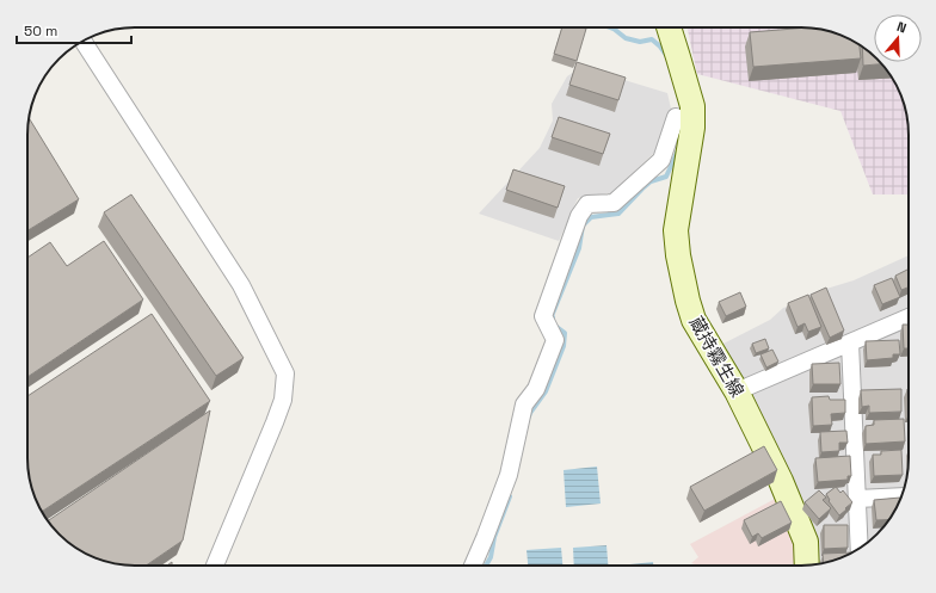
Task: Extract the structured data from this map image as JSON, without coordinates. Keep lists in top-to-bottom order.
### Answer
{
  "streets": {
    "main road": ["蔵持霧生線"]
  },
  "scale_bar": "50 m",
  "north": "top"
}
